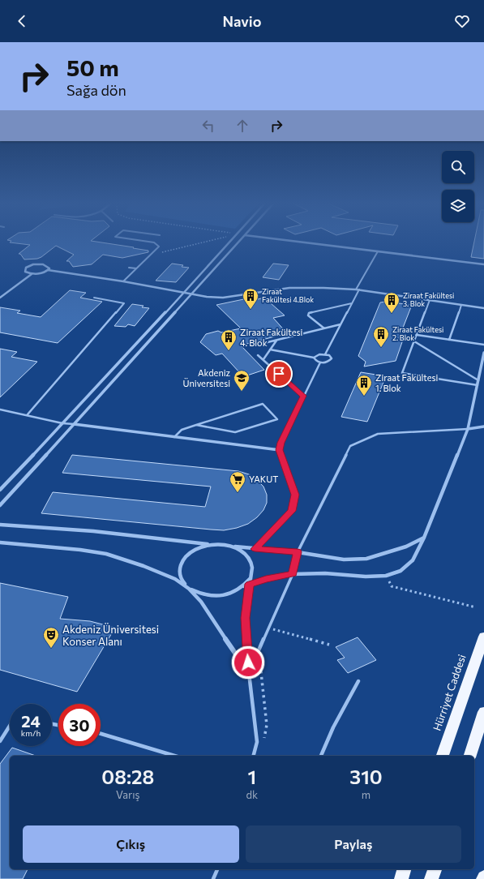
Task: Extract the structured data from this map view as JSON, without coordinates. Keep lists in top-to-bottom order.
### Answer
{
  "streets": {
    "highway": ["Hürriyet Caddesi"]
  },
  "places": {
    "building": [
      "Ziraat Fakültesi 4.Blok",
      "Ziraat Fakültesi 3. Blok",
      "Ziraat Fakültesi 2. Blok",
      "Ziraat Fakültesi 4. Blok",
      "Ziraat Fakültesi 1. Blok"
    ],
    "school or university": ["Akdeniz Üniversitesi"],
    "supermarket": ["YAKUT"],
    "theatre": ["Akdeniz Üniversitesi Konser Alanı"]
  },
  "page": {
    "header": "Navio",
    "turn": ["50 m", "Sağa dön"],
    "speed": "24 km/h",
    "limit": "30",
    "eta": [
      "08:28",
      "Varış",
      "1",
      "dk",
      "310",
      "m"
    ],
    "buttons": ["Çıkış", "Paylaş"]
  }
}
